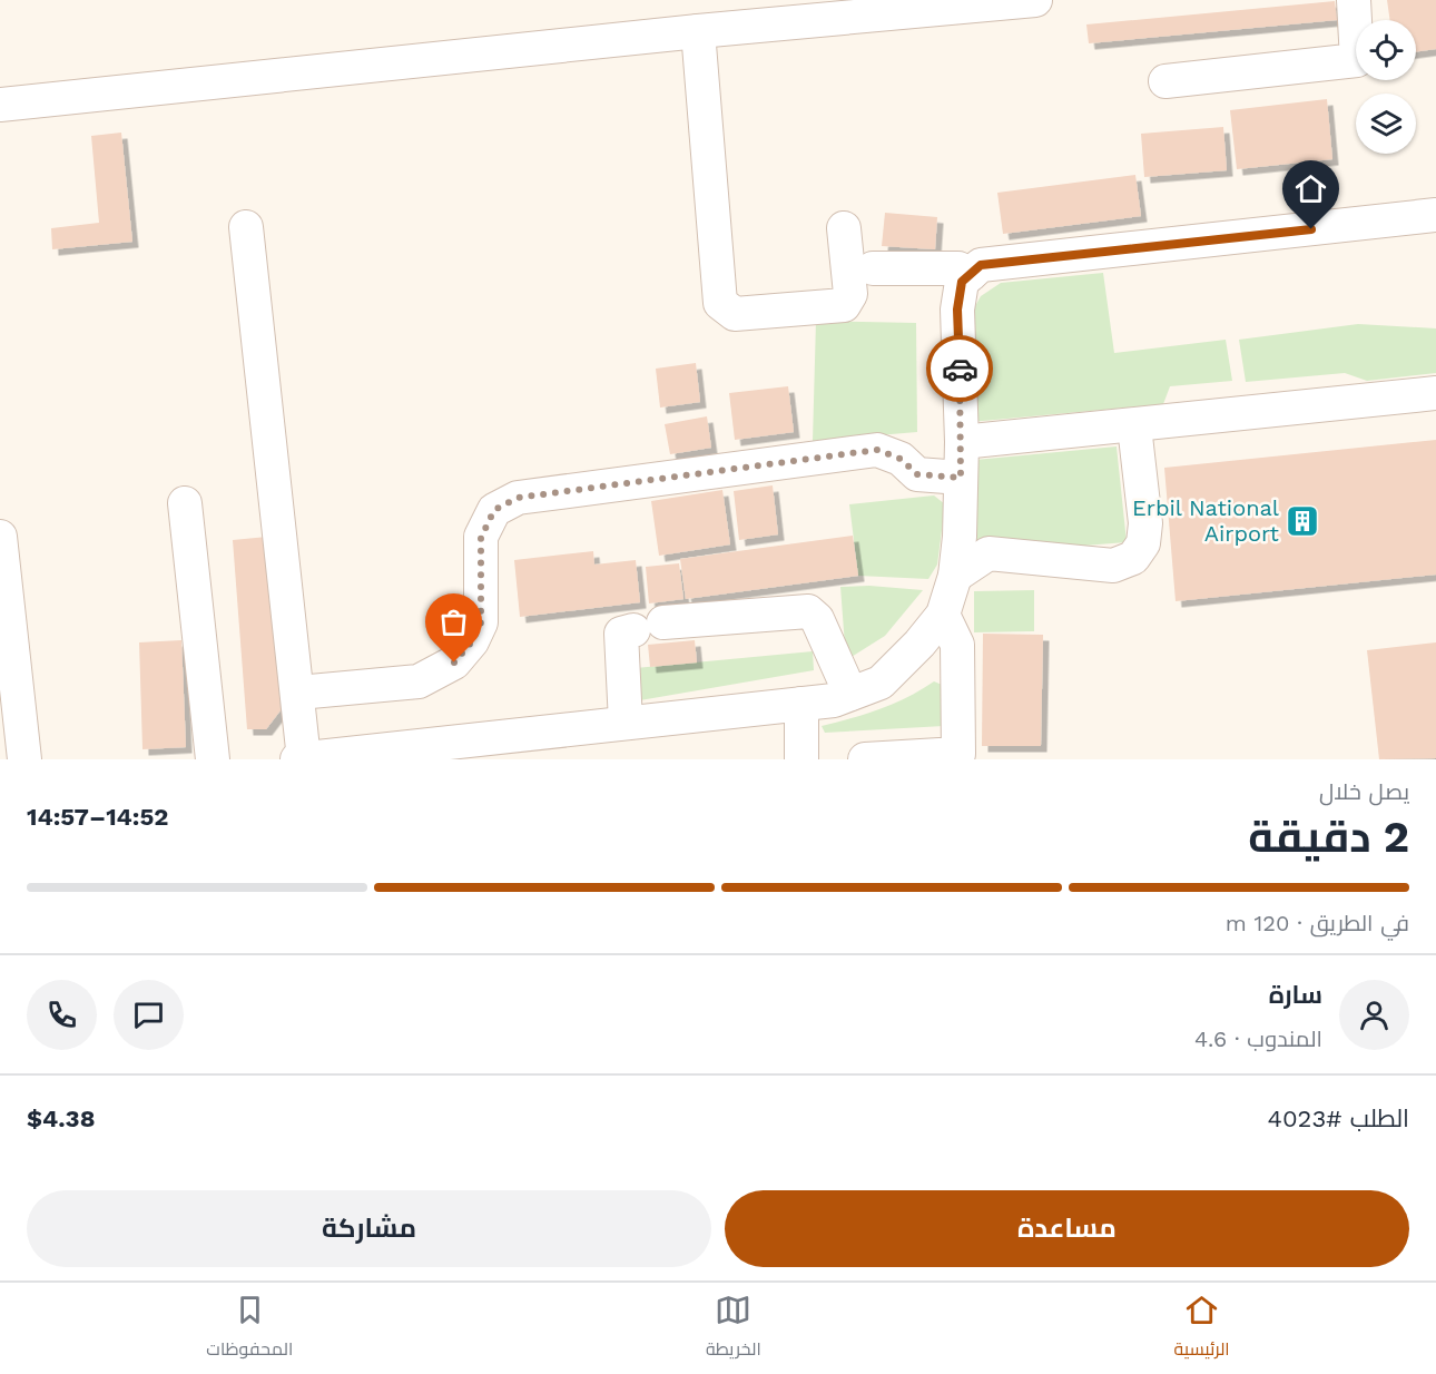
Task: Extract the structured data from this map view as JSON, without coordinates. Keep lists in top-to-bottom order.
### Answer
{
  "places": {
    "building": ["Erbil National Airport"]
  },
  "page": {
    "heading": ["2 دقيقة", "يصل خلال", "14:52–14:57"],
    "panel": [
      "سارة",
      "المندوب · 4.6",
      "الطلب #4023",
      "$4.38"
    ],
    "bar": "في الطريق · 120 m",
    "buttons": ["مساعدة", "مشاركة"],
    "tabs": ["الرئيسية", "الخريطة", "المحفوظات"]
  }
}
